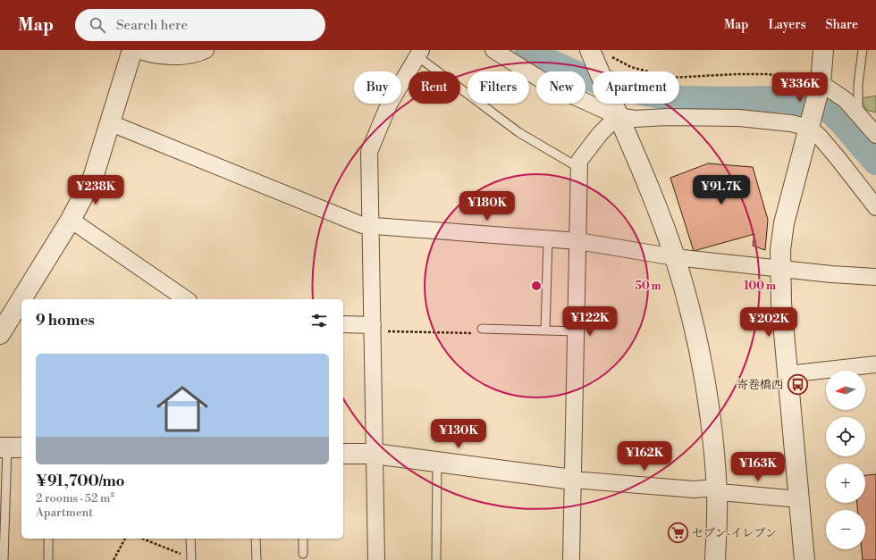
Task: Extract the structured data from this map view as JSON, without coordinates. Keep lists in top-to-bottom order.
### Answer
{
  "places": {
    "bus stop": ["寄巻橋西"],
    "supermarket": ["セブン-イレブン"]
  },
  "north": "left",
  "page": {
    "header": "Map",
    "search": "Search here",
    "nav": ["Map", "Layers", "Share"],
    "chip": [
      "Buy",
      "Rent",
      "Filters",
      "New",
      "Apartment"
    ],
    "price": [
      "¥336K",
      "¥238K",
      "¥91.7K",
      "¥180K",
      "¥122K",
      "¥202K",
      "¥130K",
      "¥162K",
      "¥163K"
    ],
    "heading": "9 homes",
    "list": [
      {
        "name": "¥91,700/mo",
        "note": "2 rooms · 52 m² · Apartment"
      }
    ],
    "map_buttons": ["+", "−"]
  },
  "rings": ["50 m", "100 m"]
}
